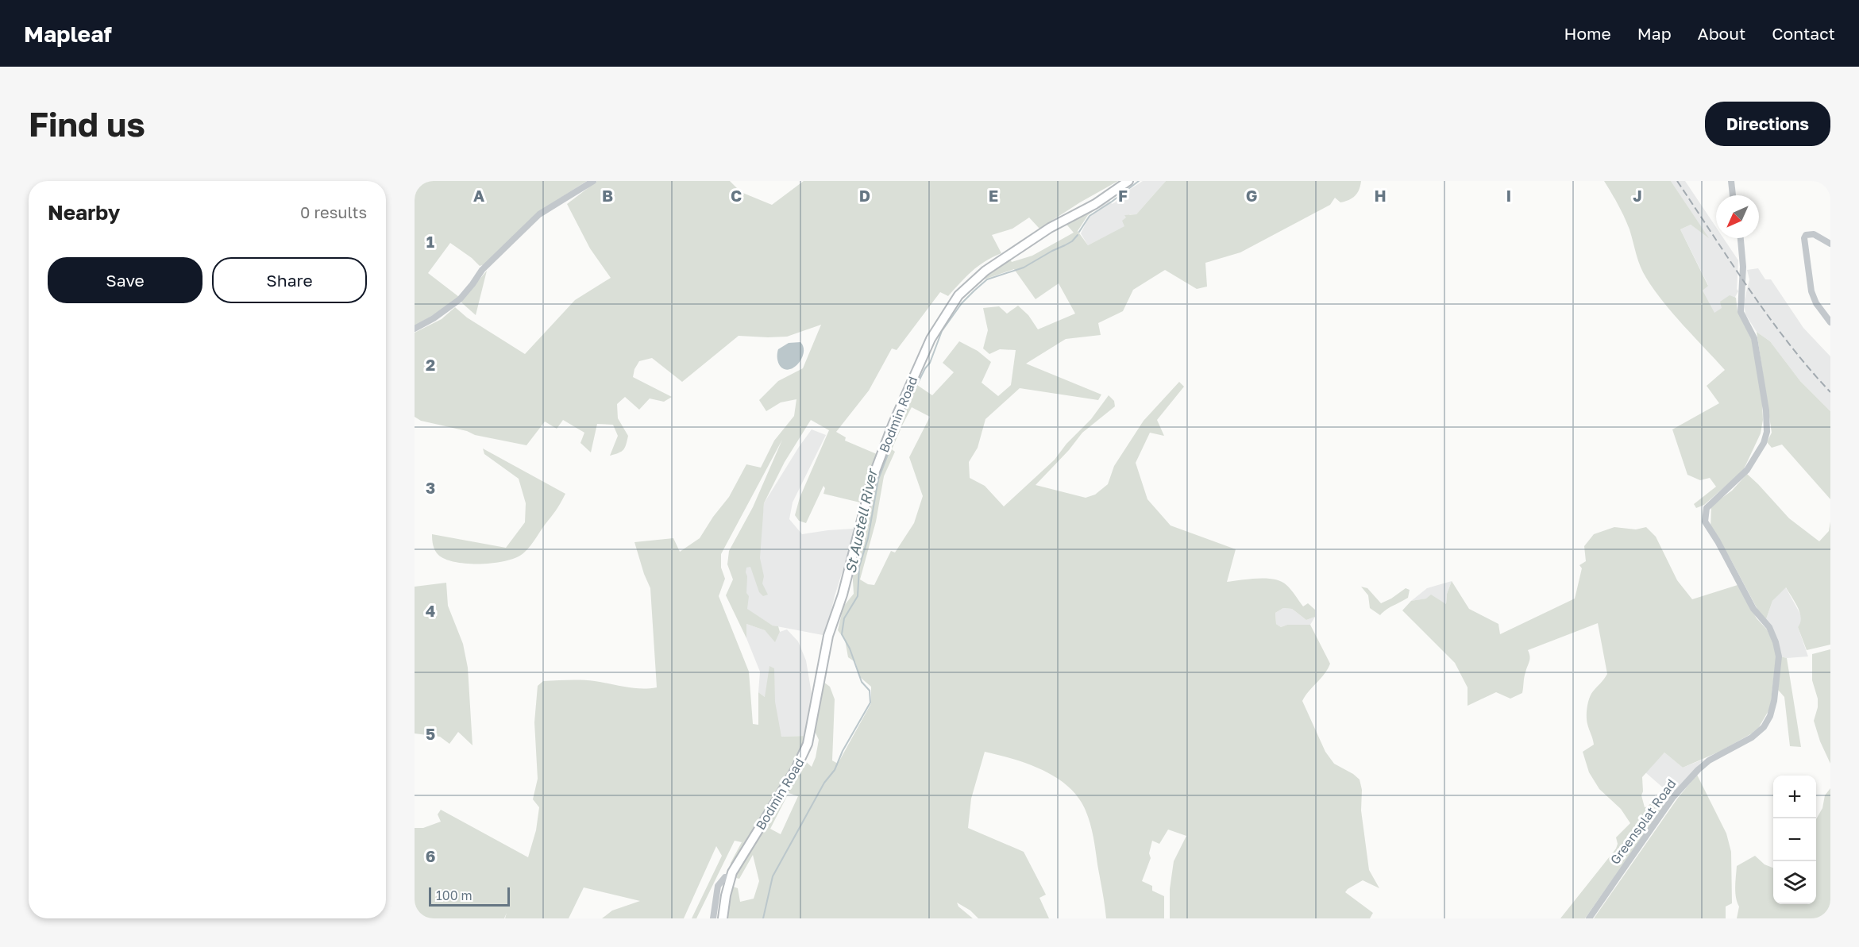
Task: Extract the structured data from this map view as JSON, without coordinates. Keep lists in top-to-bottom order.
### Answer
{
  "streets": {
    "main road": ["Bodmin Road"],
    "street": ["Greensplat Road"]
  },
  "water": ["St Austell River"],
  "scale_bar": "100 m",
  "north": "bottom left",
  "page": {
    "header": "Mapleaf",
    "nav": [
      "Home",
      "Map",
      "About",
      "Contact"
    ],
    "buttons": [
      "Directions",
      ["Save", "Share"]
    ],
    "title": "Find us",
    "heading": ["Nearby", "0 results"],
    "map_buttons": ["+", "−"],
    "scale": "100 m"
  },
  "grid": {
    "columns": [
      "A",
      "B",
      "C",
      "D",
      "E",
      "F",
      "G",
      "H",
      "I",
      "J"
    ],
    "rows": [
      "1",
      "2",
      "3",
      "4",
      "5",
      "6"
    ]
  }
}
